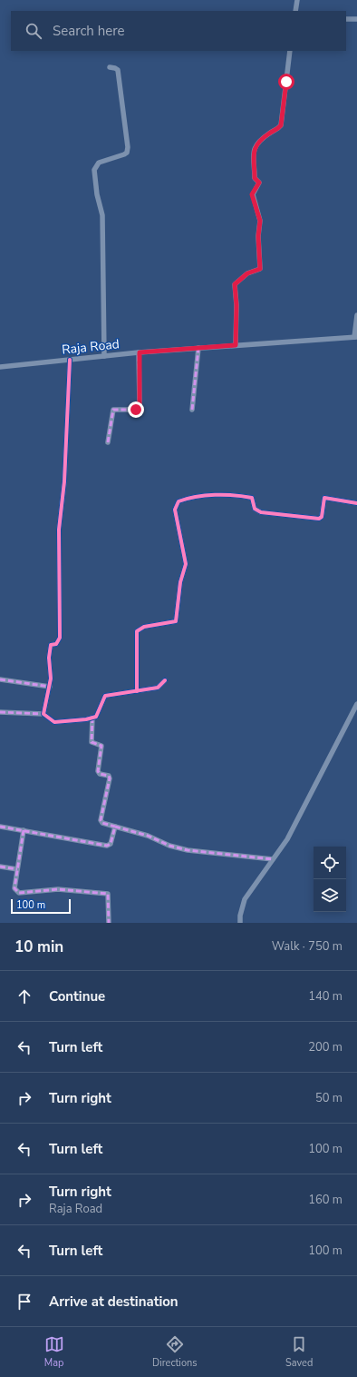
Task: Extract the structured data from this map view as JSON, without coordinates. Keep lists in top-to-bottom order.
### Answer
{
  "streets": {
    "street": ["Raja Road"]
  },
  "scale_bar": "100 m",
  "page": {
    "search": "Search here",
    "scale": "100 m",
    "heading": ["10 min", "Walk · 750 m"],
    "list": [
      ["Continue", "140 m"],
      ["Turn left", "200 m"],
      ["Turn right", "50 m"],
      ["Turn left", "100 m"],
      ["Turn right", "Raja Road", "160 m"],
      ["Turn left", "100 m"],
      "Arrive at destination"
    ],
    "nav": ["Map", "Directions", "Saved"]
  }
}
